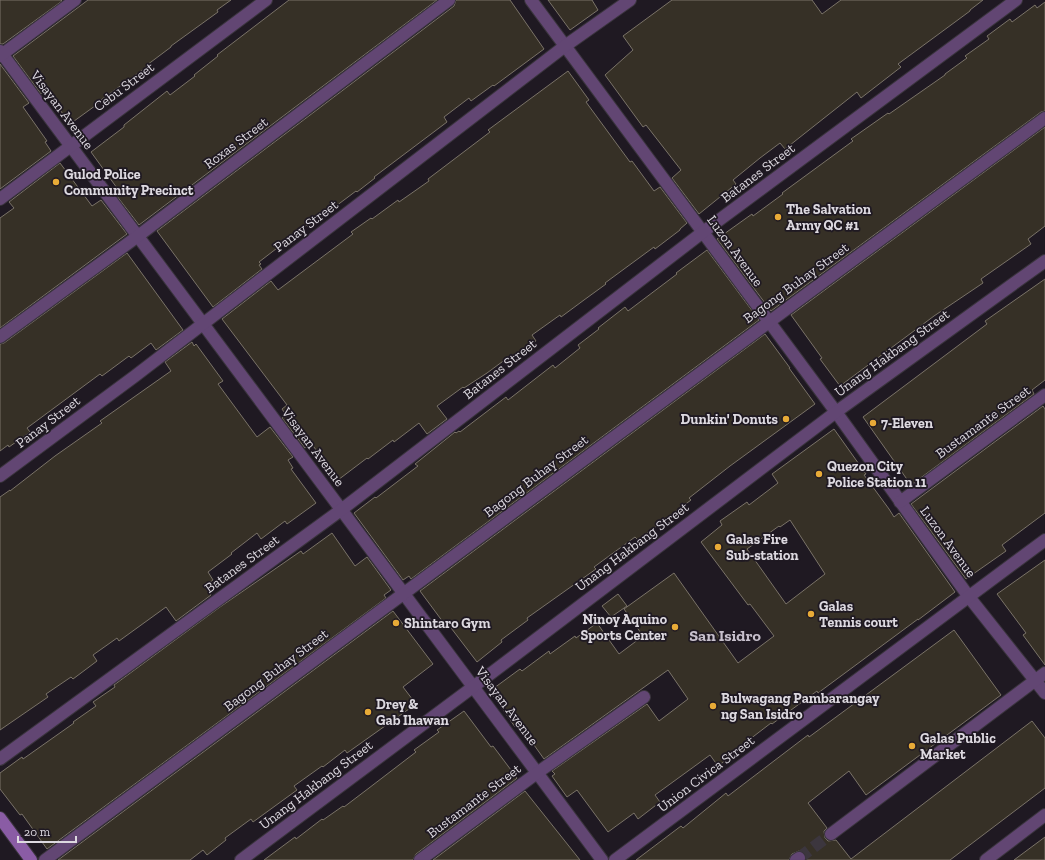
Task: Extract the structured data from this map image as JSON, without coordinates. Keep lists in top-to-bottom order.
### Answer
{
  "streets": {
    "street": [
      "Cebu Street",
      "Visayan Avenue",
      "Roxas Street",
      "Batanes Street",
      "Panay Street",
      "Luzon Avenue",
      "Bagong Buhay Street",
      "Unang Hakbang Street",
      "Bustamante Street",
      "Union Civica Street"
    ]
  },
  "crossings": [
    ["Cebu Street", "Visayan Avenue"],
    ["Visayan Avenue", "Roxas Street"],
    ["Visayan Avenue", "Batanes Street"],
    ["Visayan Avenue", "Panay Street"],
    ["Visayan Avenue", "Bagong Buhay Street"],
    ["Visayan Avenue", "Unang Hakbang Street"],
    ["Visayan Avenue", "Bustamante Street"],
    ["Batanes Street", "Luzon Avenue"],
    ["Panay Street", "Luzon Avenue"],
    ["Luzon Avenue", "Bagong Buhay Street"],
    ["Luzon Avenue", "Unang Hakbang Street"],
    ["Luzon Avenue", "Bustamante Street"],
    ["Luzon Avenue", "Union Civica Street"]
  ],
  "districts": ["San Isidro"],
  "places": [
    "Gulod Police Community Precinct",
    "The Salvation Army QC #1",
    "Dunkin' Donuts",
    "7-Eleven",
    "Quezon City Police Station 11",
    "Galas Fire Sub-station",
    "Galas Tennis court",
    "Shintaro Gym",
    "Ninoy Aquino Sports Center",
    "Bulwagang Pambarangay ng San Isidro",
    "Drey & Gab Ihawan",
    "Galas Public Market"
  ],
  "scale_bar": "20 m"
}
